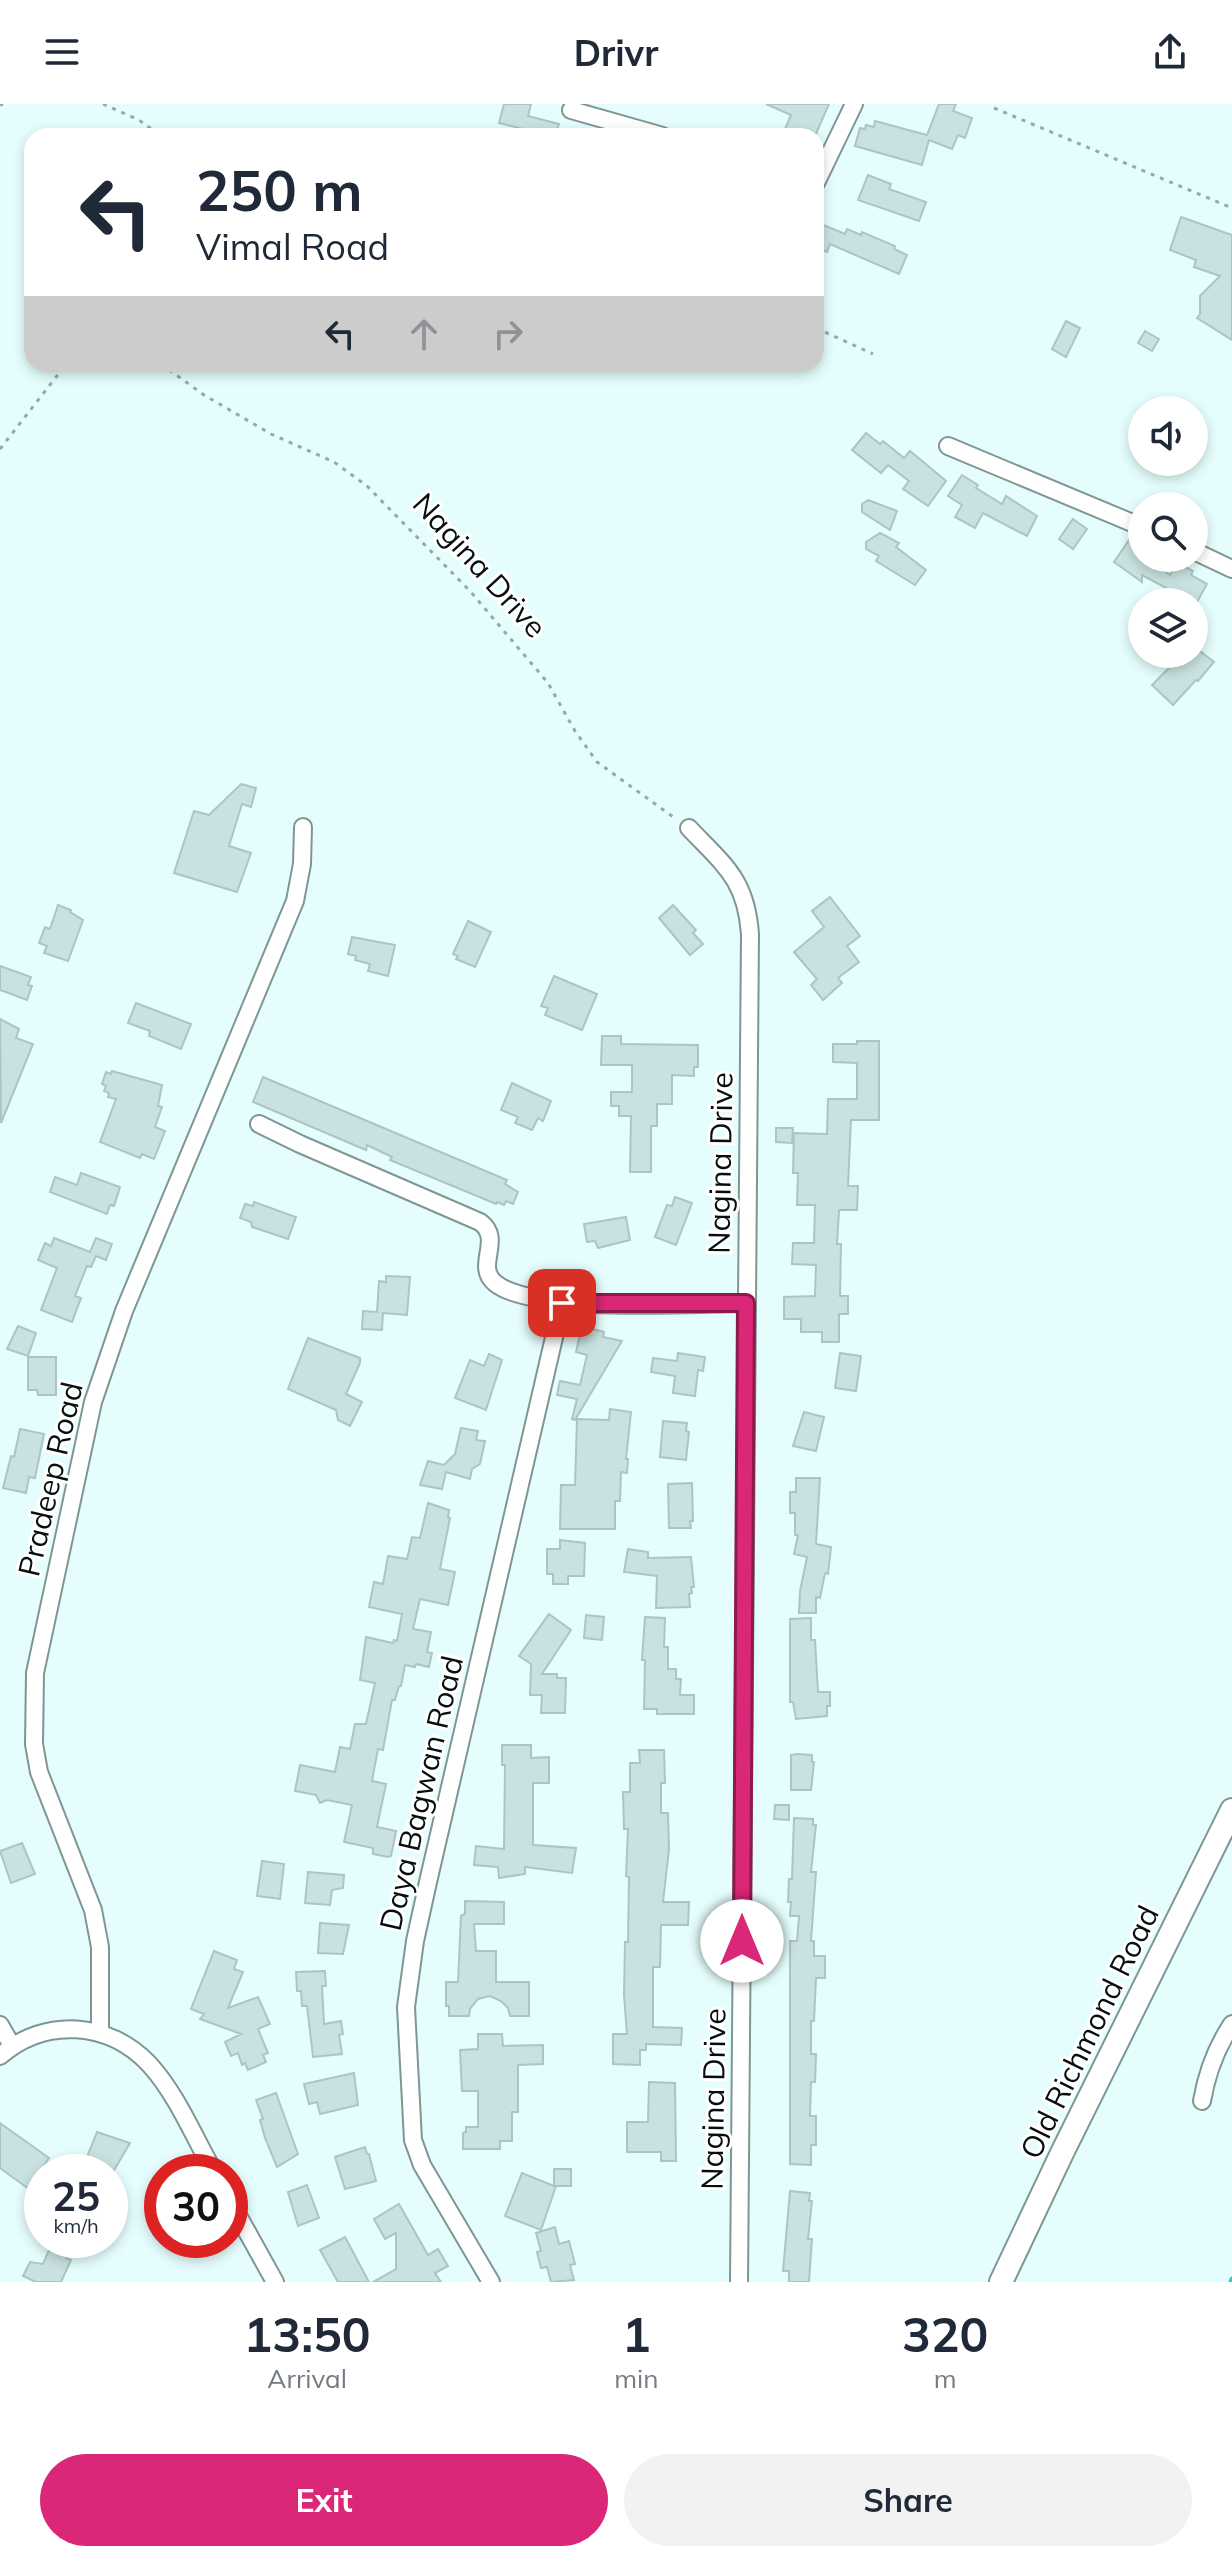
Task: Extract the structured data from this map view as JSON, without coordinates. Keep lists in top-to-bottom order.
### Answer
{
  "streets": {
    "street": [
      "Nagina Drive",
      "Pradeep Road",
      "Daya Bagwan Road",
      "Old Richmond Road"
    ]
  },
  "page": {
    "header": "Drivr",
    "turn": ["250 m", "Vimal Road"],
    "speed": "25 km/h",
    "limit": "30",
    "eta": [
      "13:50",
      "Arrival",
      "1",
      "min",
      "320",
      "m"
    ],
    "buttons": ["Exit", "Share"]
  }
}
